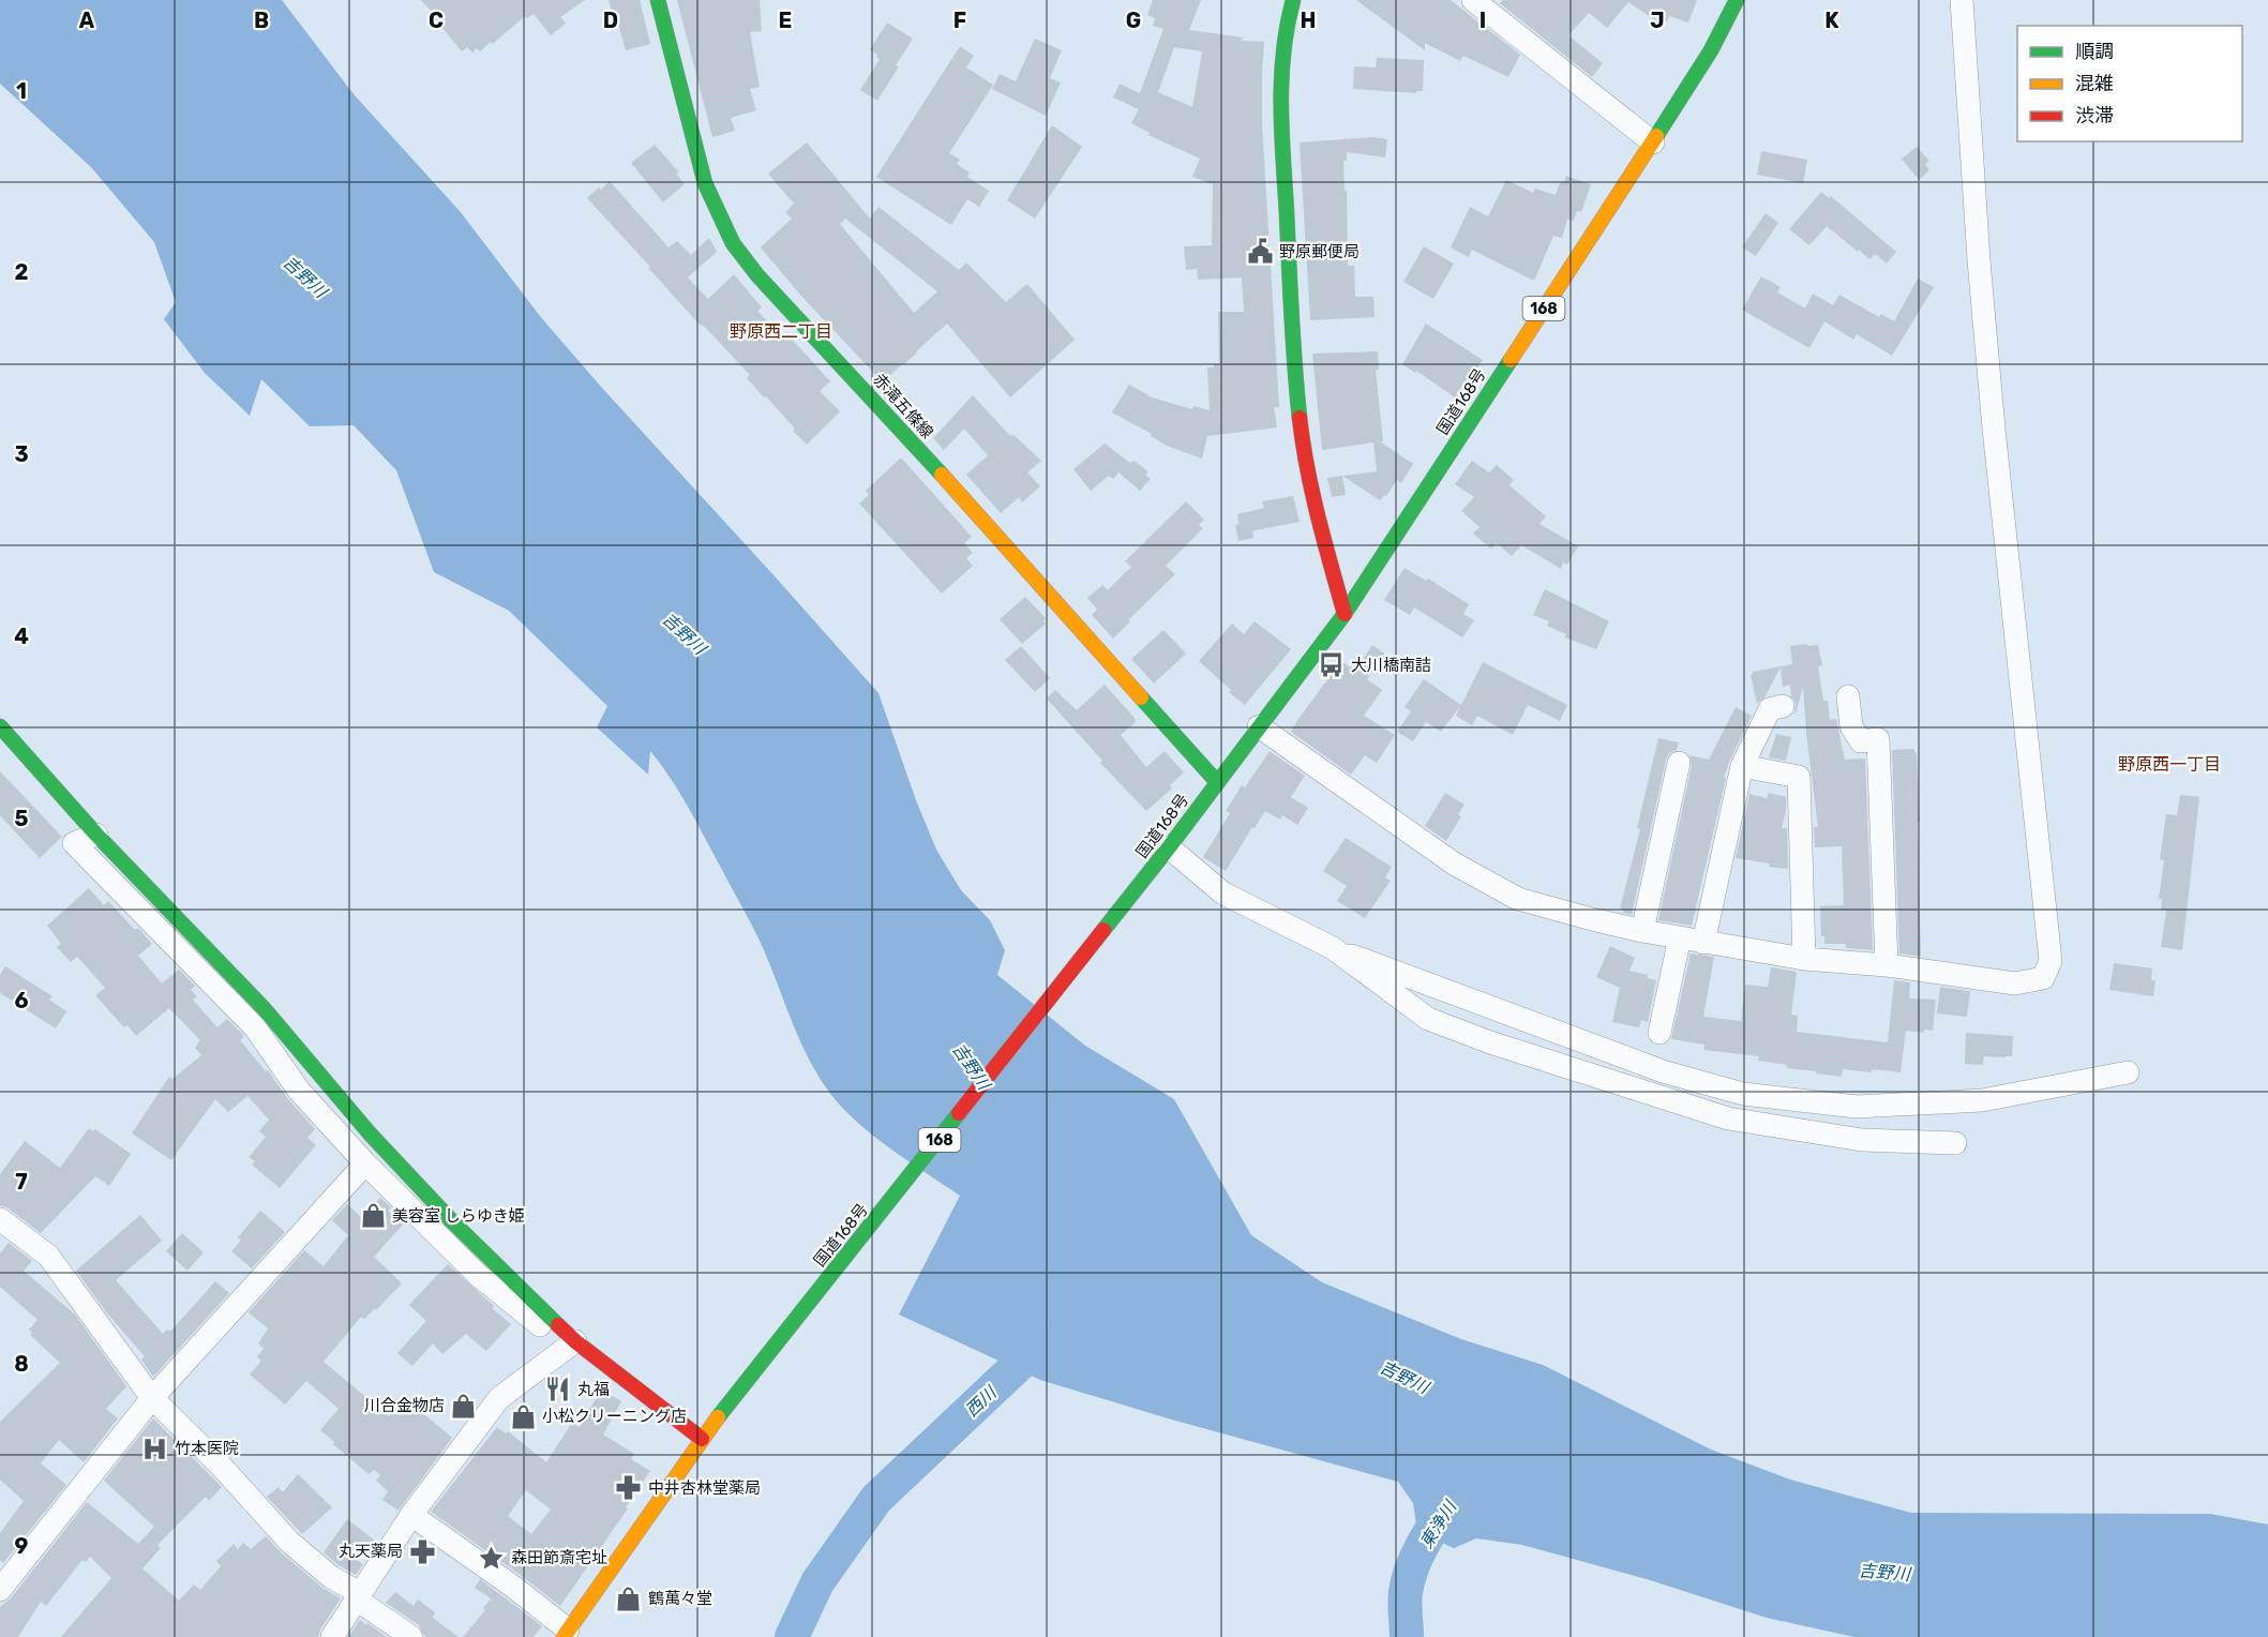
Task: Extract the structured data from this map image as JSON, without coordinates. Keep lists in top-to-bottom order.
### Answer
{
  "streets": {
    "main road": ["168", "国道168号", "赤滝五條線"]
  },
  "crossings": [
    ["国道168号", "赤滝五條線"]
  ],
  "districts": ["野原西二丁目", "野原西一丁目"],
  "water": ["吉野川", "西川", "東浄川"],
  "places": {
    "public building": ["野原郵便局"],
    "bus stop": ["大川橋南詰"],
    "shop": [
      "美容室 しらゆき姫",
      "川合金物店",
      "小松クリーニング店",
      "鶴萬々堂"
    ],
    "restaurant": ["丸福"],
    "hospital": ["竹本医院"],
    "pharmacy": ["中井杏林堂薬局", "丸天薬局"],
    "place": ["森田節斎宅址"]
  },
  "legend": ["順調", "混雑", "渋滞"],
  "grid": {
    "columns": [
      "A",
      "B",
      "C",
      "D",
      "E",
      "F",
      "G",
      "H",
      "I",
      "J",
      "K"
    ],
    "rows": [
      "1",
      "2",
      "3",
      "4",
      "5",
      "6",
      "7",
      "8",
      "9"
    ]
  }
}
